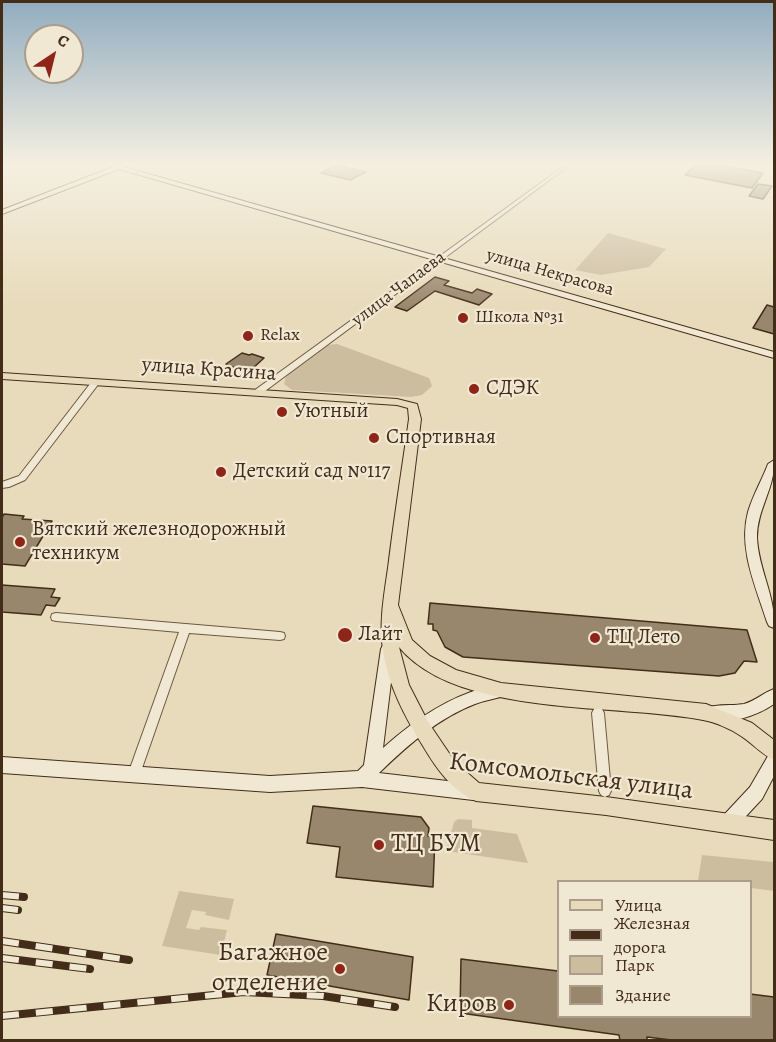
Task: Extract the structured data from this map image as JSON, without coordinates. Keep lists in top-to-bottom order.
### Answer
{
  "streets": {
    "main road": ["улица Красина", "Комсомольская улица"],
    "street": ["улица Некрасова", "улица Чапаева"]
  },
  "crossings": [
    ["улица Некрасова", "улица Чапаева"],
    ["улица Чапаева", "улица Красина"]
  ],
  "places": [
    "Школа №31",
    "Relax",
    "СДЭК",
    "Уютный",
    "Спортивная",
    "Детский сад №117",
    "Вятский железнодорожный техникум",
    "Лайт",
    "ТЦ Лето",
    "ТЦ БУМ",
    "Багажное отделение",
    "Киров"
  ],
  "legend": [
    "Улица",
    "Железная дорога",
    "Парк",
    "Здание"
  ],
  "north": "top right"
}
